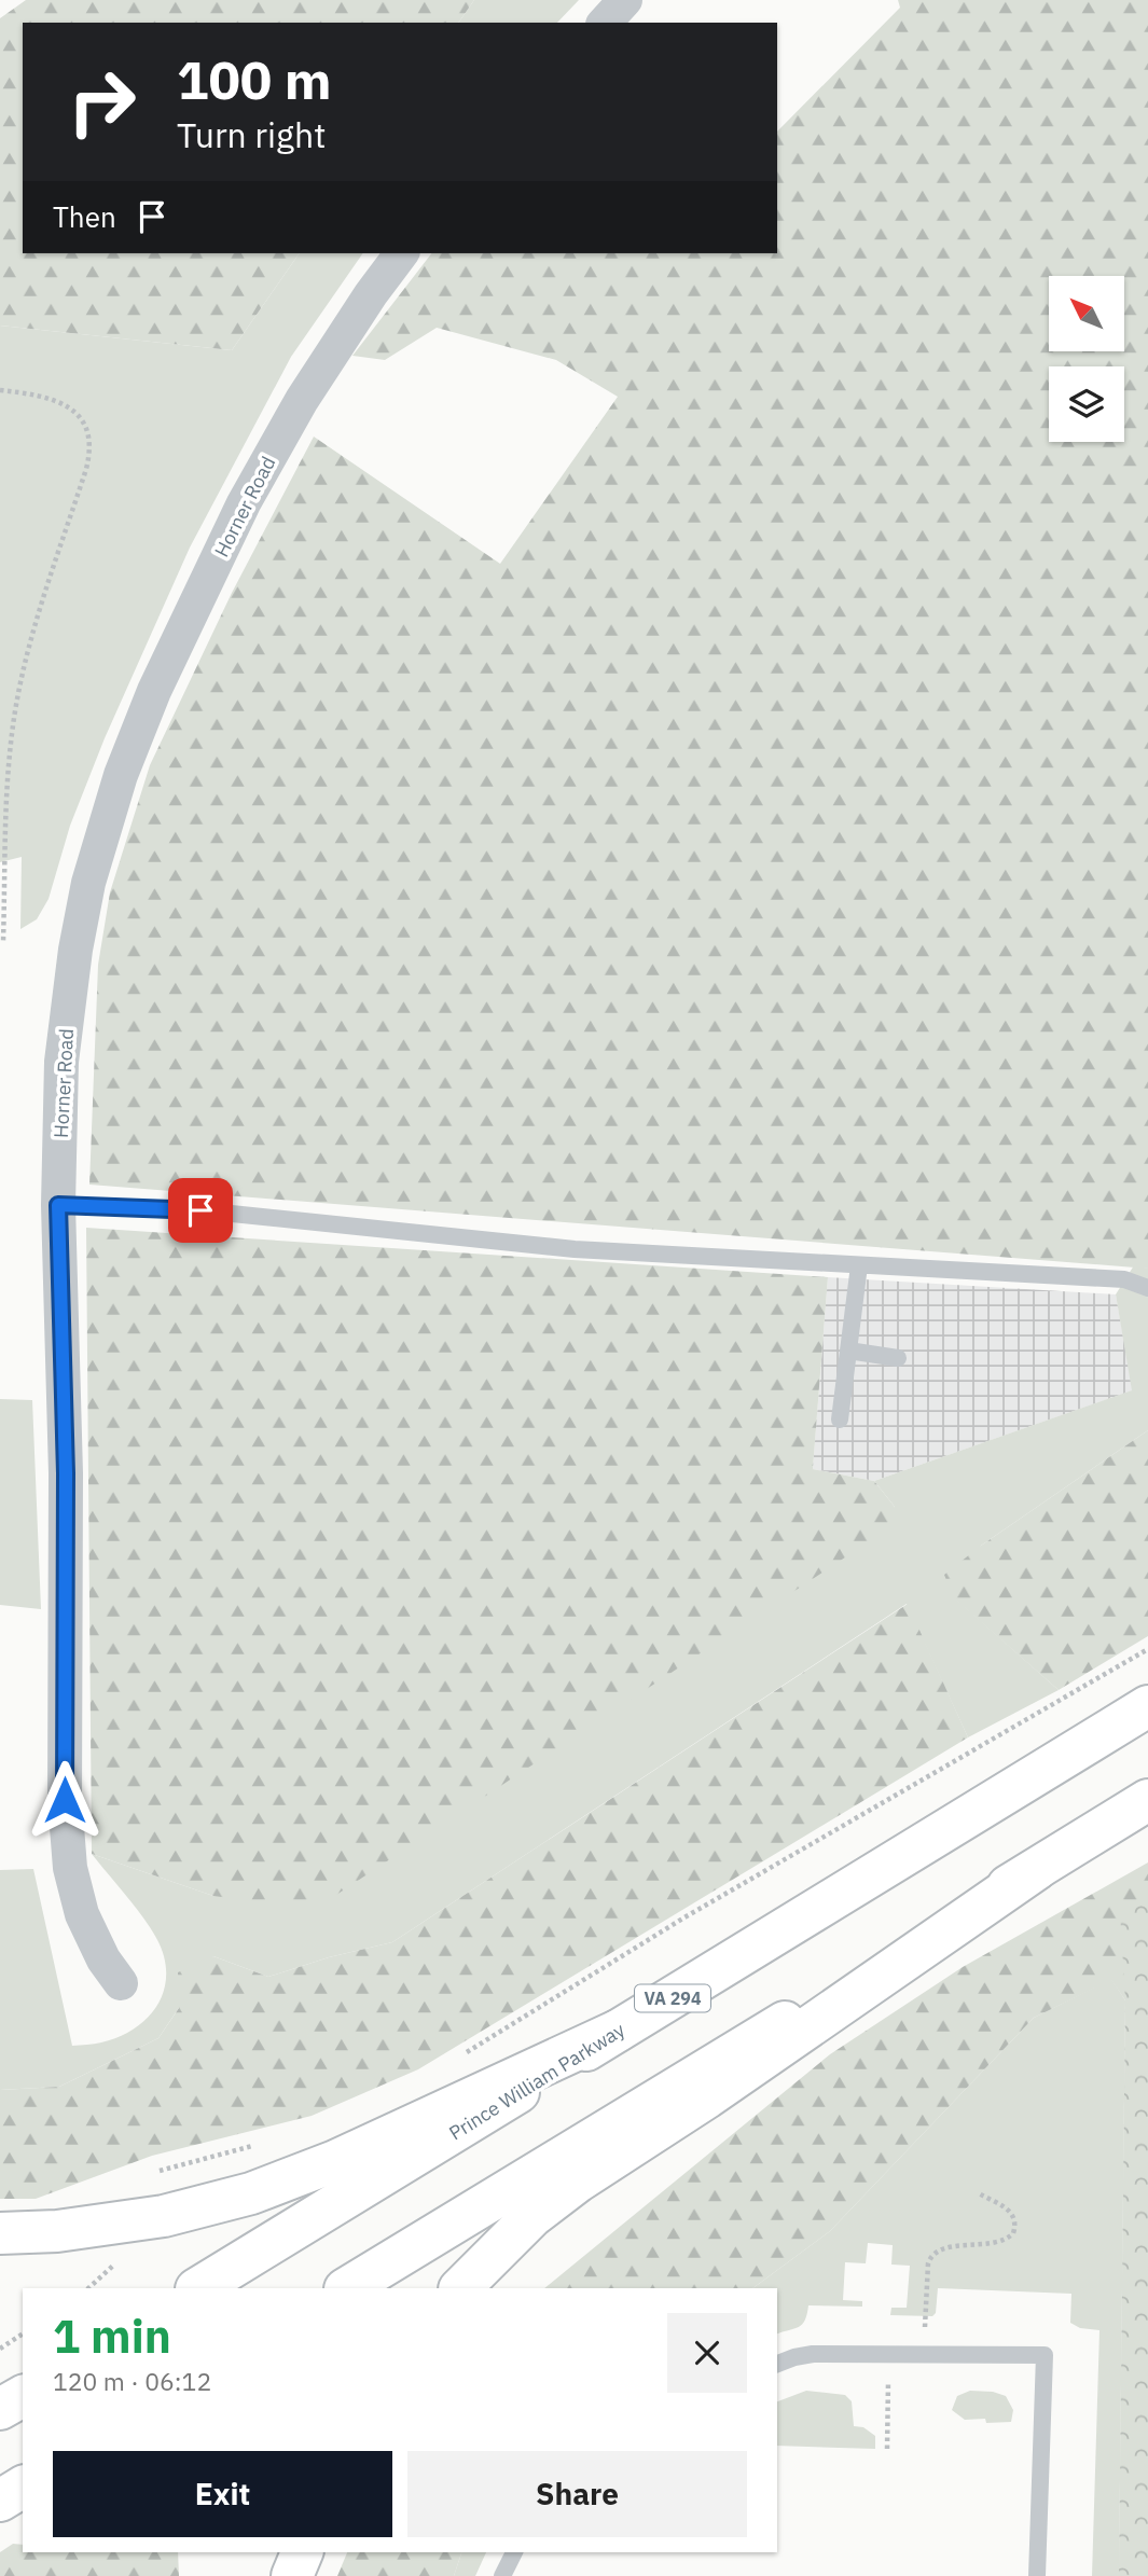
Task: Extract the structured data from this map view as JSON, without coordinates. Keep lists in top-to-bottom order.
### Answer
{
  "streets": {
    "main road": ["VA 294", "Prince William Parkway"],
    "street": ["Horner Road"]
  },
  "north": "top left",
  "page": {
    "turn": ["100 m", "Turn right"],
    "then": "Then",
    "heading": ["1 min", "120 m · 06:12"],
    "buttons": ["Exit", "Share"]
  }
}
